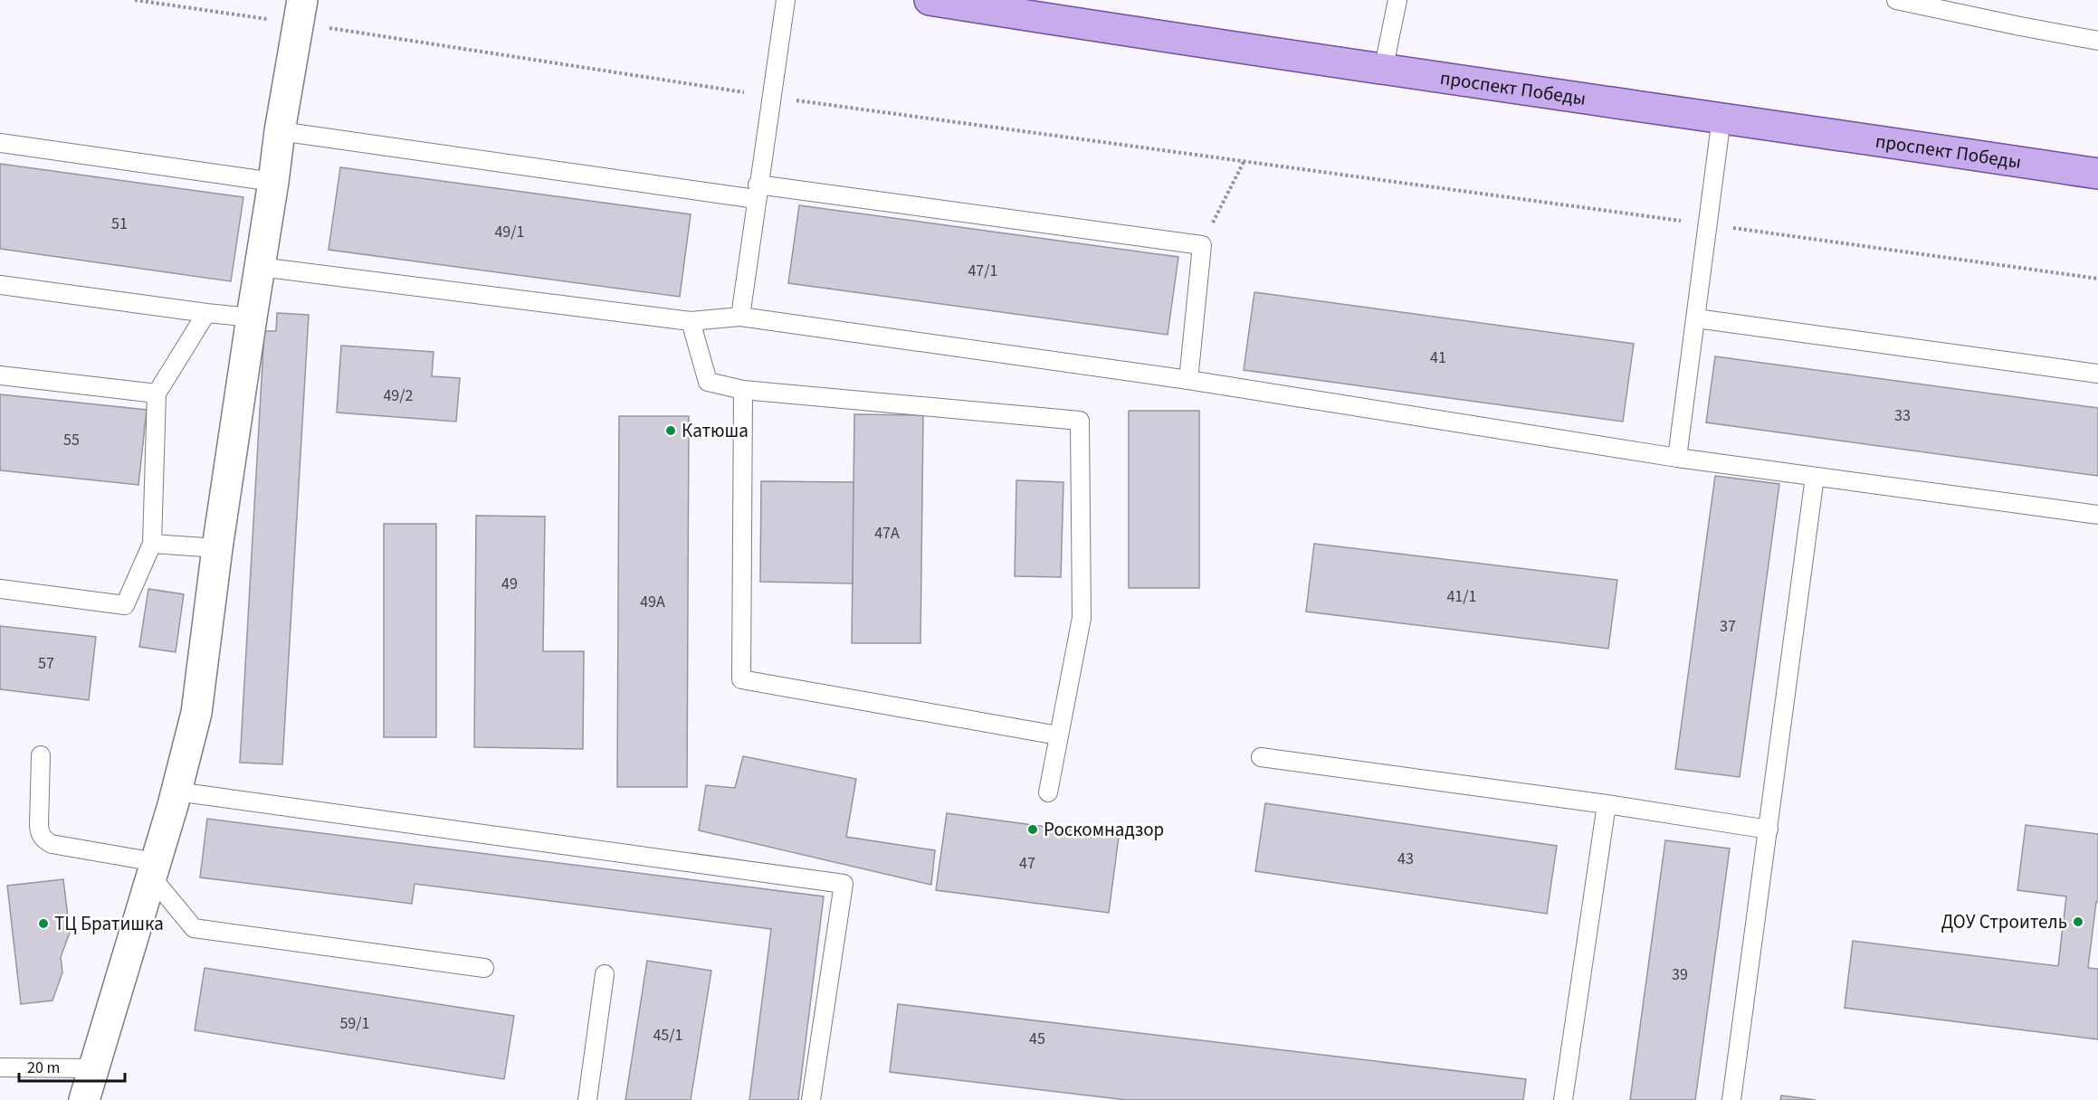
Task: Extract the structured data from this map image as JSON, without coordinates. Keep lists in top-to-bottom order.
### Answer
{
  "streets": {
    "main road": ["проспект Победы"]
  },
  "places": [
    "Катюша",
    "Роскомнадзор",
    "ДОУ Строитель",
    "ТЦ Братишка"
  ],
  "house_numbers": [
    "51",
    "49/1",
    "47/1",
    "41",
    "49/2",
    "33",
    "55",
    "47А",
    "49",
    "41/1",
    "49А",
    "37",
    "57",
    "43",
    "47",
    "39",
    "59/1",
    "45/1",
    "45"
  ],
  "scale_bar": "20 m"
}
